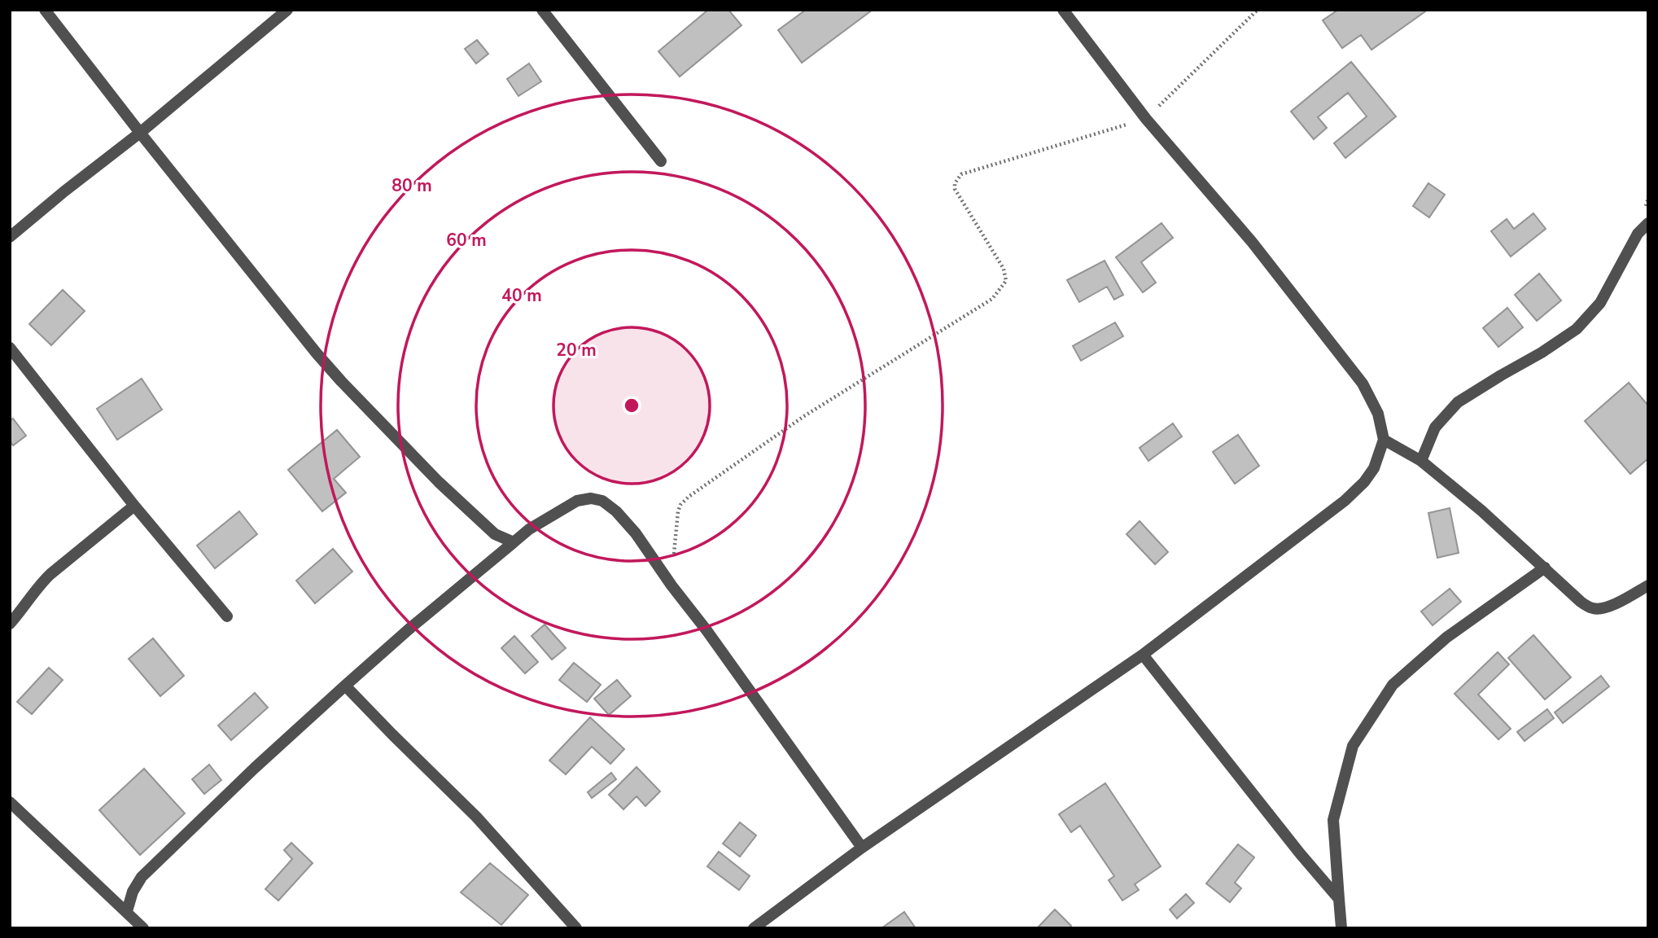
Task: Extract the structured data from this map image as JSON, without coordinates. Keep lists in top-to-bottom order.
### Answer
{
  "rings": [
    "80 m",
    "60 m",
    "40 m",
    "20 m"
  ]
}
